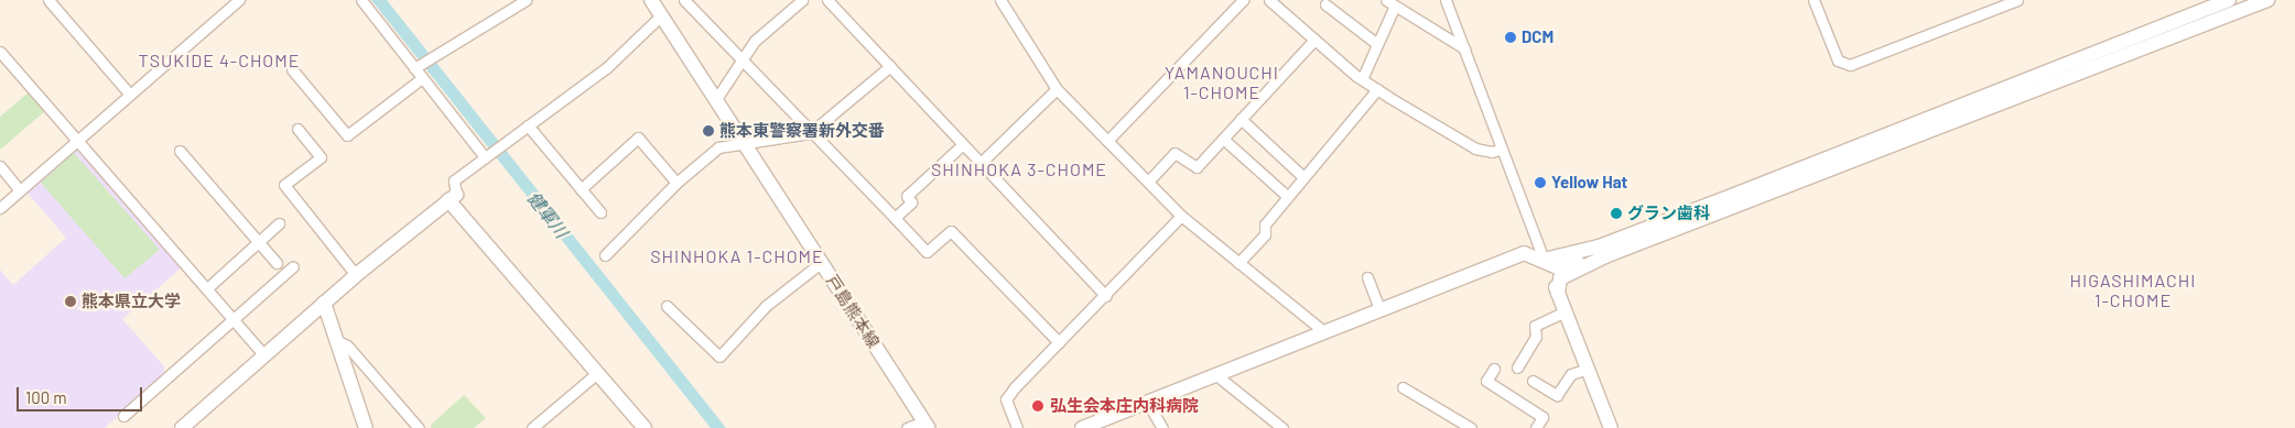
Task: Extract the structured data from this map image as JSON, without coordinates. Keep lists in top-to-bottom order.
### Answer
{
  "streets": {
    "street": ["戸島熊本線"]
  },
  "districts": [
    "TSUKIDE 4-CHOME",
    "YAMANOUCHI 1-CHOME",
    "SHINHOKA 3-CHOME",
    "SHINHOKA 1-CHOME",
    "HIGASHIMACHI 1-CHOME"
  ],
  "water": ["健軍川"],
  "places": [
    "DCM",
    "熊本東警察署新外交番",
    "Yellow Hat",
    "グラン歯科",
    "熊本県立大学",
    "弘生会本庄内科病院"
  ],
  "scale_bar": "100 m"
}
